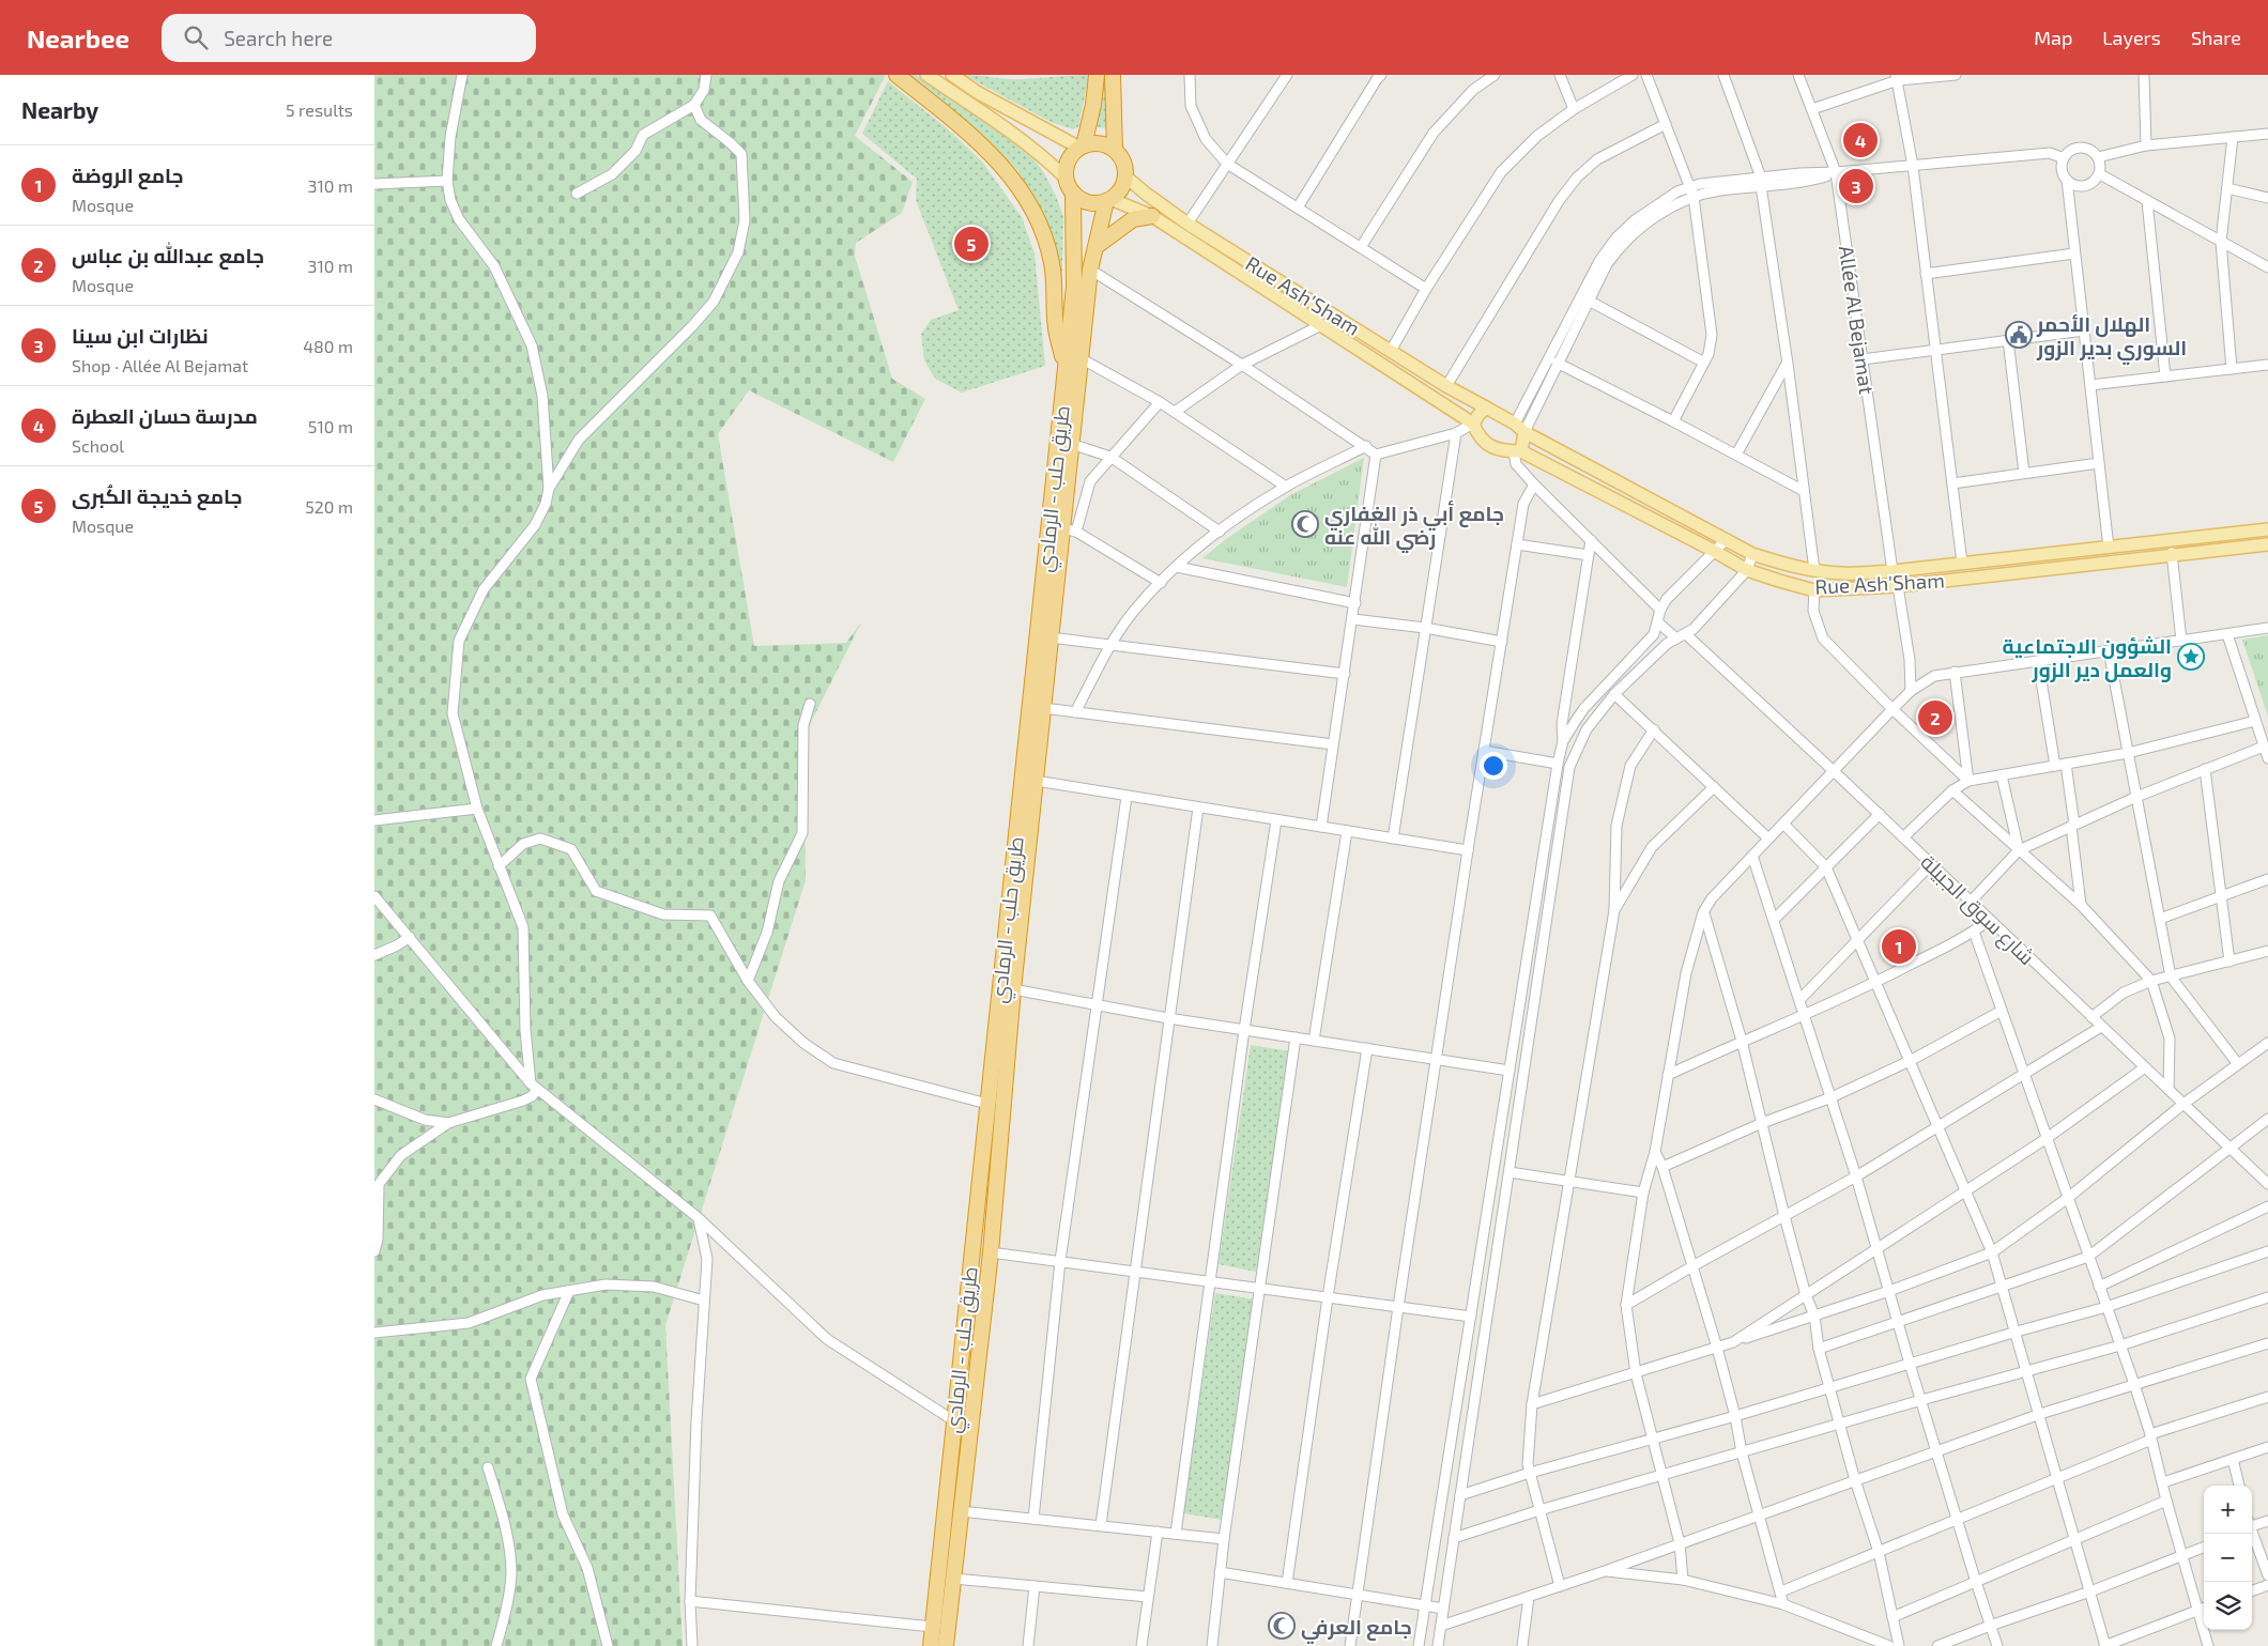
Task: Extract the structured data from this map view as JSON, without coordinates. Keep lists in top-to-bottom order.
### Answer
{
  "streets": {
    "highway": ["طريق حلب - الرمادي"],
    "main road": ["Rue Ash'Sham"],
    "street": ["Allée Al Bejamat", "شارع سوق الجبيلة"]
  },
  "crossings": [
    ["Rue Ash'Sham", "Allée Al Bejamat"],
    ["Rue Ash'Sham", "طريق حلب - الرمادي"]
  ],
  "places": {
    "public building": ["الهلال الأحمر السوري بدير الزور"],
    "mosque": ["جامع أبي ذر الغفاري رضي الله عنه", "جامع العرفي"],
    "place": ["الشؤون الاجتماعية والعمل دير الزور"]
  },
  "page": {
    "header": "Nearbee",
    "search": "Search here",
    "nav": ["Map", "Layers", "Share"],
    "heading": ["Nearby", "5 results"],
    "pins": [
      "4",
      "3",
      "5",
      "2",
      "1"
    ],
    "list": [
      {
        "mark": "1",
        "name": "جامع الروضة",
        "note": "Mosque",
        "value": "310 m"
      },
      {
        "mark": "2",
        "name": "جامع عبدالله بن عباس",
        "note": "Mosque",
        "value": "310 m"
      },
      {
        "mark": "3",
        "name": "نظارات ابن سينا",
        "note": "Shop · Allée Al Bejamat",
        "value": "480 m"
      },
      {
        "mark": "4",
        "name": "مدرسة حسان العطرة",
        "note": "School",
        "value": "510 m"
      },
      {
        "mark": "5",
        "name": "جامع خديجة الكُبرى",
        "note": "Mosque",
        "value": "520 m"
      }
    ],
    "map_buttons": ["+", "−"]
  }
}
